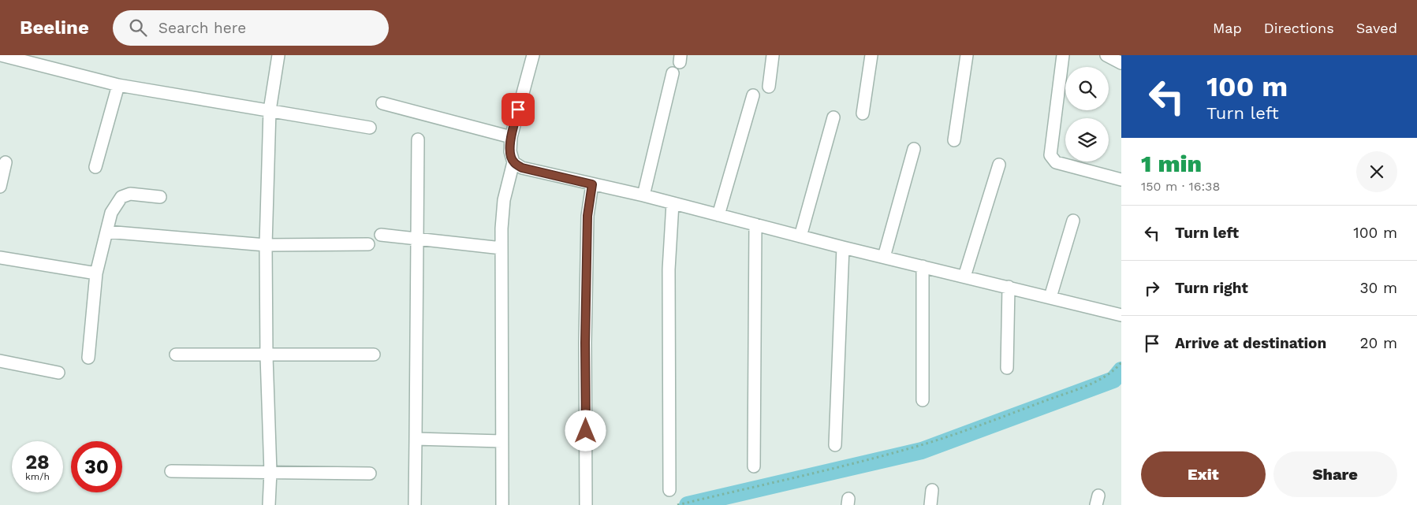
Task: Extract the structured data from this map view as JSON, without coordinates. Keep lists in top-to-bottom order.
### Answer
{
  "page": {
    "header": "Beeline",
    "search": "Search here",
    "nav": ["Map", "Directions", "Saved"],
    "turn": ["100 m", "Turn left"],
    "heading": ["1 min", "150 m · 16:38"],
    "list": [
      {
        "name": "Turn left",
        "value": "100 m"
      },
      {
        "name": "Turn right",
        "value": "30 m"
      },
      {
        "name": "Arrive at destination",
        "value": "20 m"
      }
    ],
    "speed": "28 km/h",
    "limit": "30",
    "buttons": ["Exit", "Share"]
  }
}
